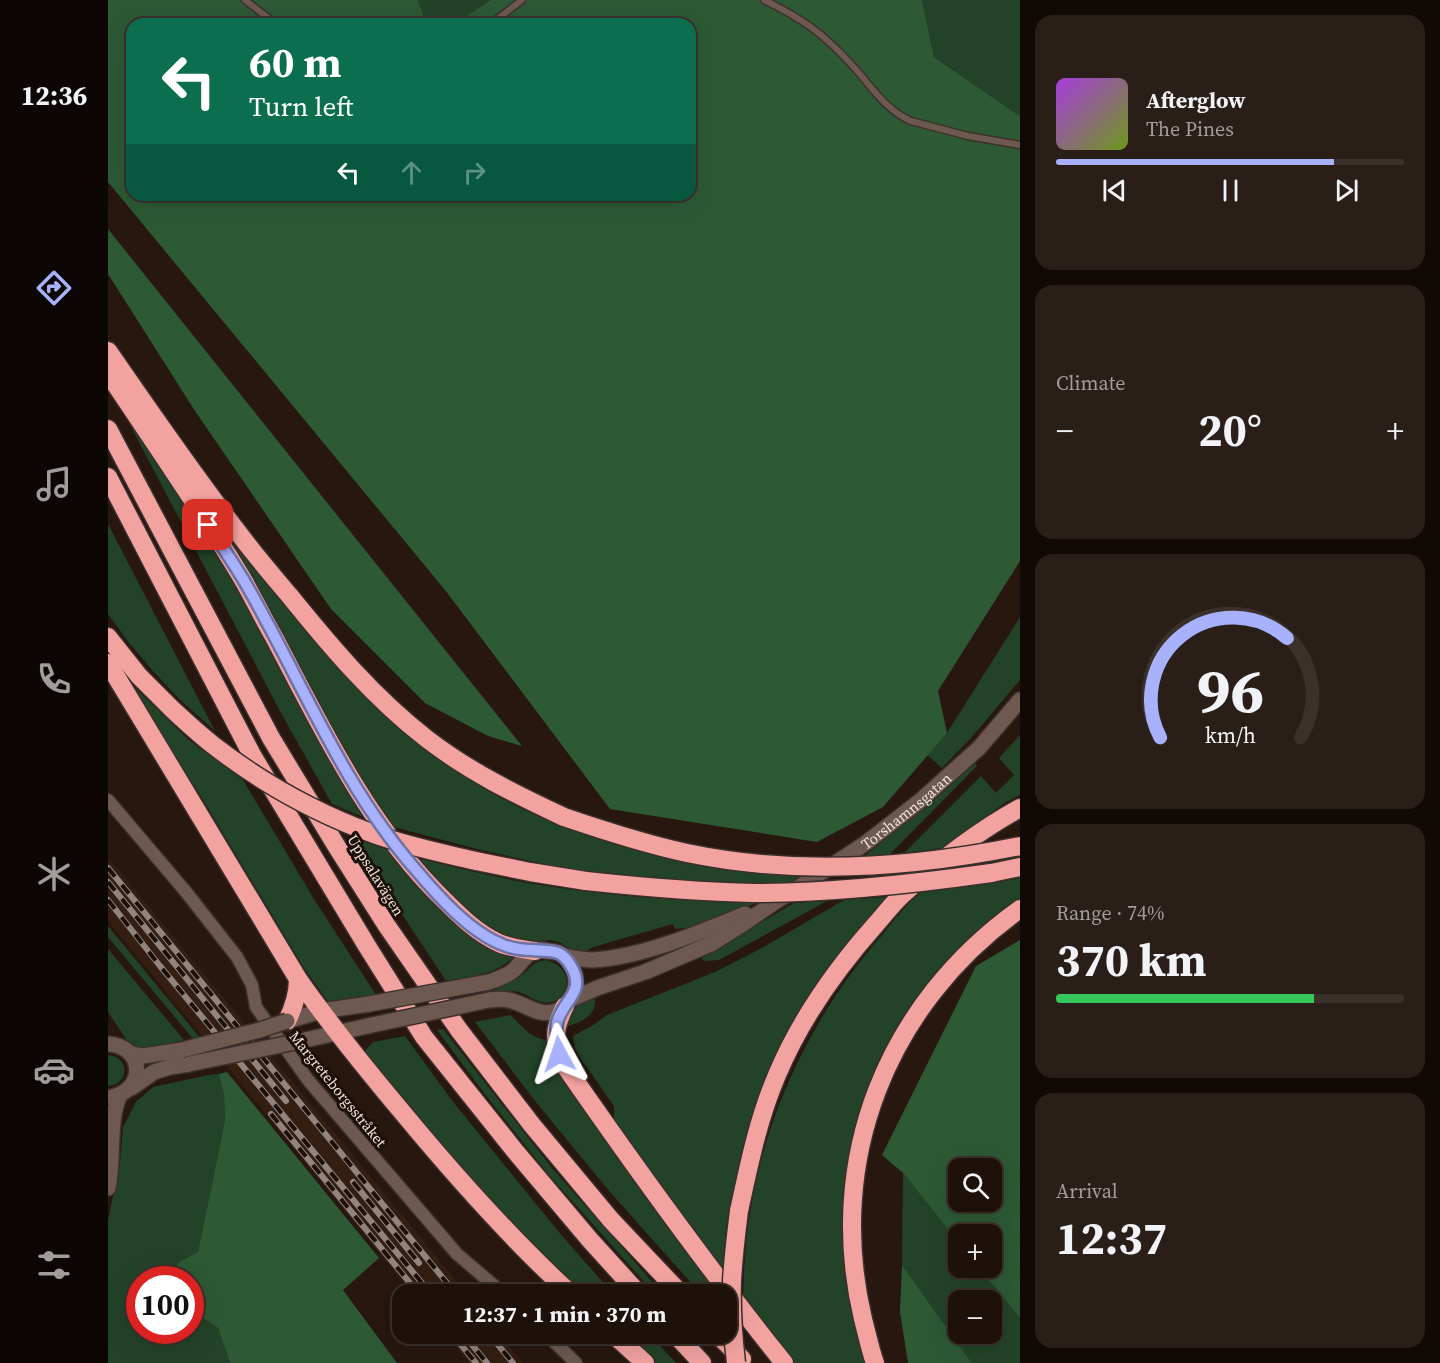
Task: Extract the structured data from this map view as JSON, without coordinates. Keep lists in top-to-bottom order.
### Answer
{
  "streets": {
    "highway": ["Uppsalavägen"],
    "street": ["Torshamnsgatan", "Margreteborgsstråket"]
  },
  "page": {
    "tabs": "12:36",
    "turn": ["60 m", "Turn left"],
    "song": ["Afterglow", "The Pines"],
    "tile": [
      "Climate",
      ["Range · 74%", "370 km"],
      ["Arrival", "12:37"]
    ],
    "heat": ["−", "20°", "+"],
    "map_buttons": ["+", "−"],
    "limit": "100",
    "trip": "12:37 · 1 min · 370 m",
    "gauge": ["96", "km/h"]
  }
}
